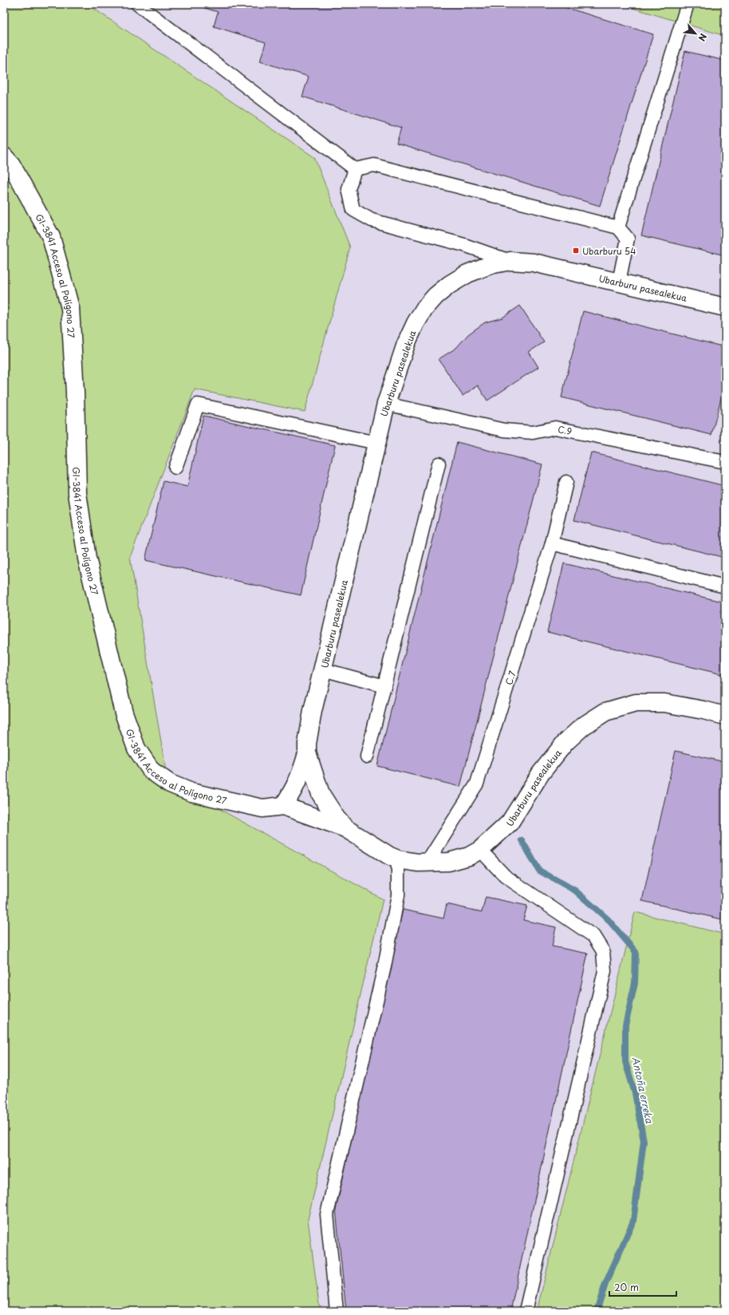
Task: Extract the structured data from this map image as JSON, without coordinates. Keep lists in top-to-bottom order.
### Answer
{
  "streets": {
    "street": ["GI-3841 Acceso al Polígono 27", "Ubarburu pasealekua"],
    "lane": ["C.9", "C.7"]
  },
  "crossings": [
    ["GI-3841 Acceso al Polígono 27", "Ubarburu pasealekua"],
    ["Ubarburu pasealekua", "C.9"],
    ["Ubarburu pasealekua", "C.7"]
  ],
  "water": ["Antoña erreka"],
  "places": {
    "transit": ["Ubarburu 54"]
  },
  "scale_bar": "20 m",
  "north": "bottom right"
}
